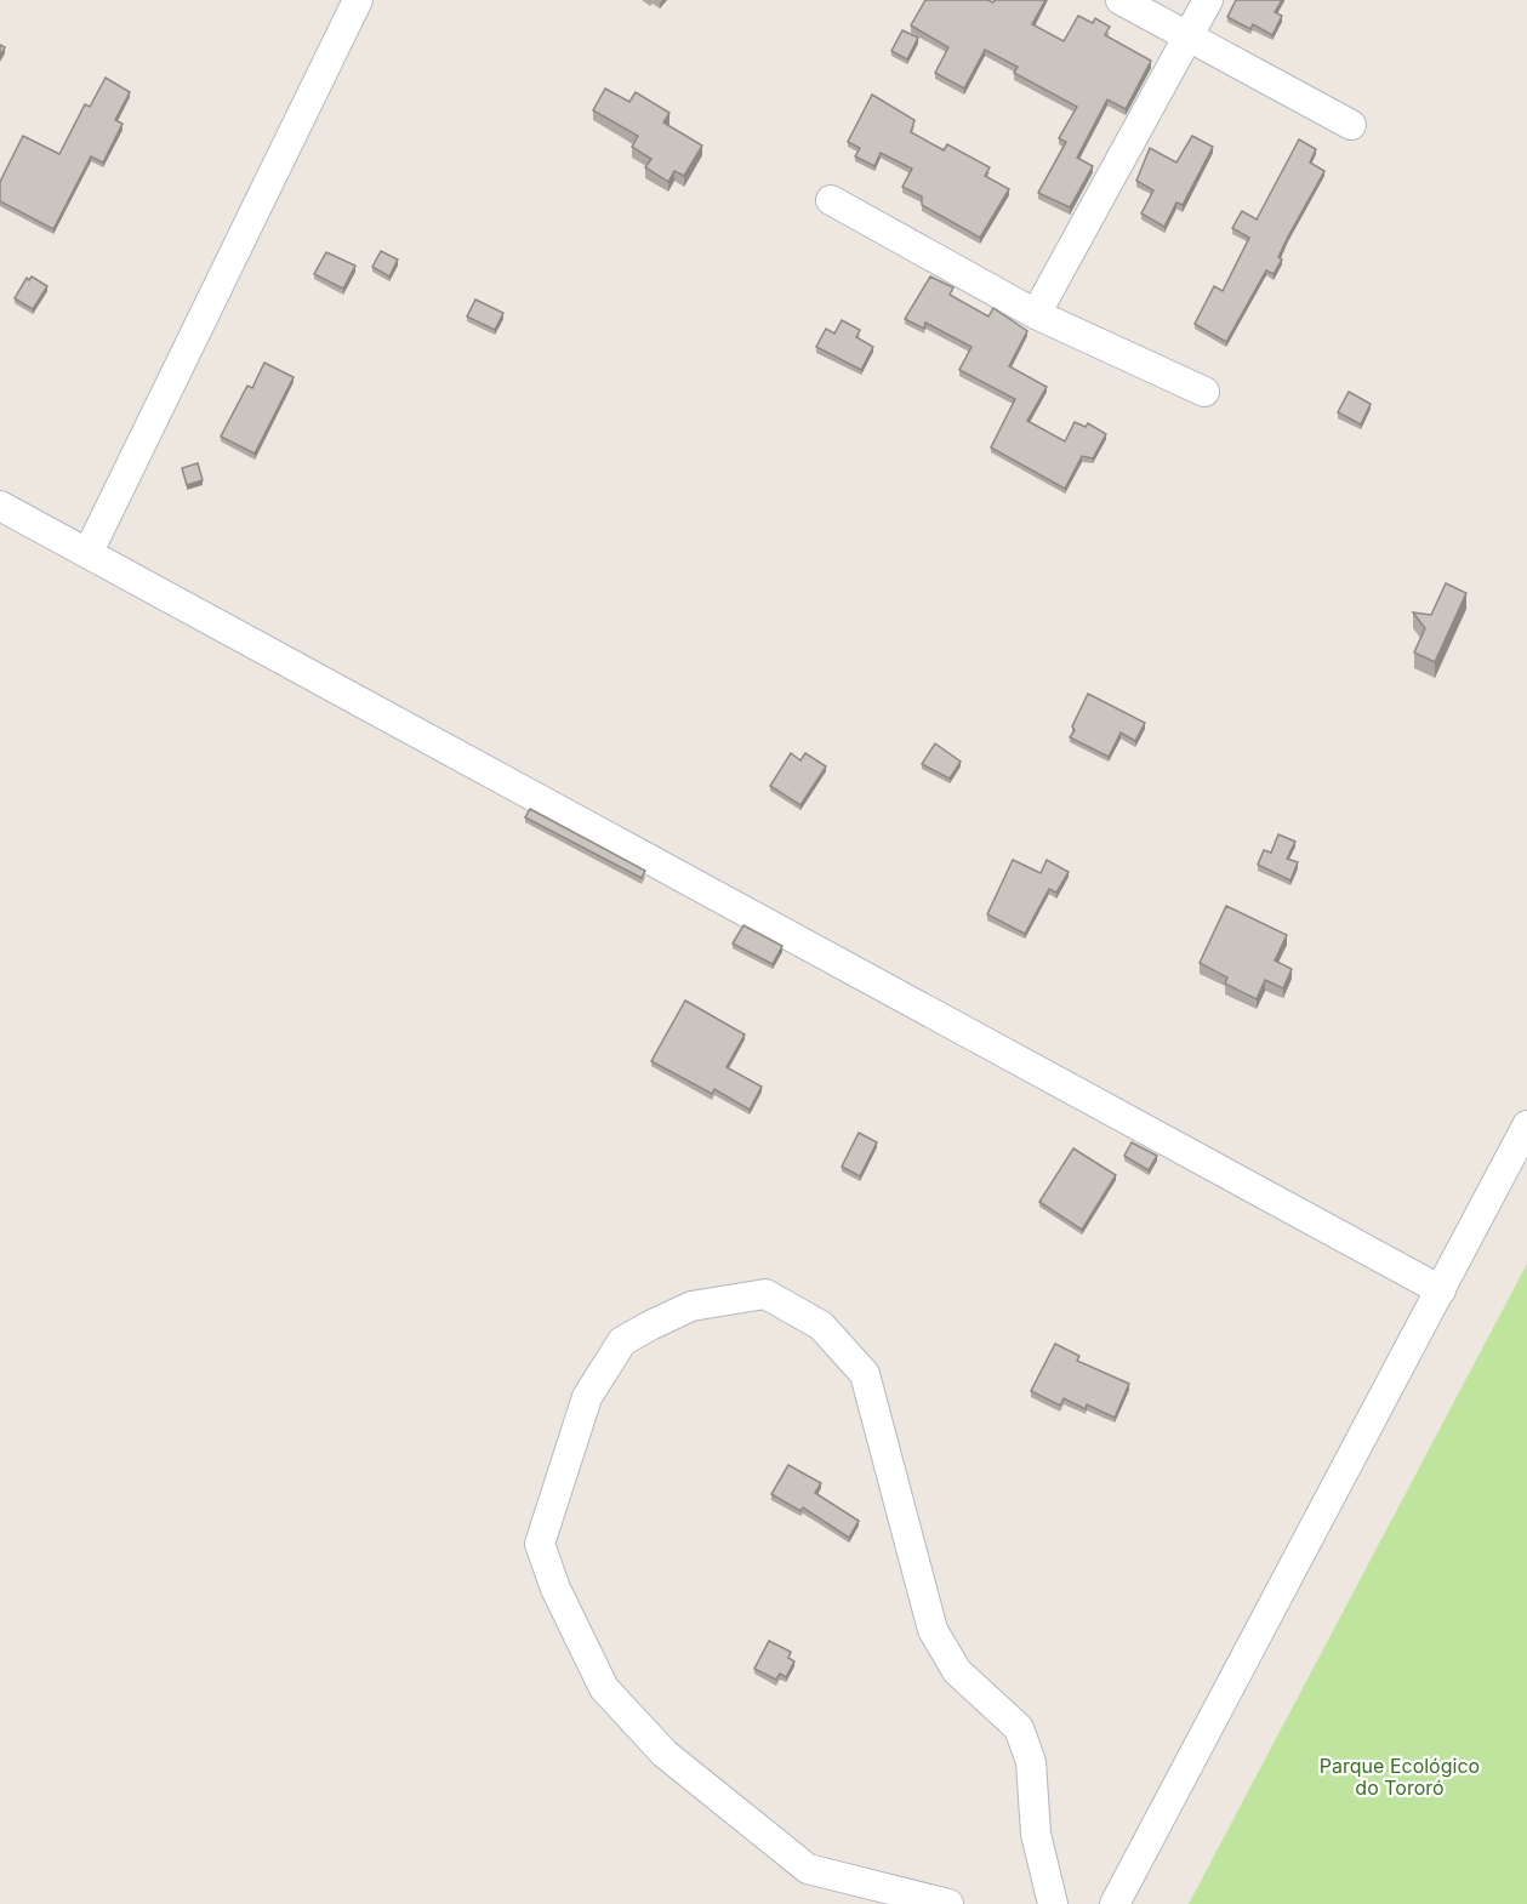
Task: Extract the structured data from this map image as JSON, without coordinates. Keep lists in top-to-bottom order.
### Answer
{
  "parks": ["Parque Ecológico do Tororó"]
}
